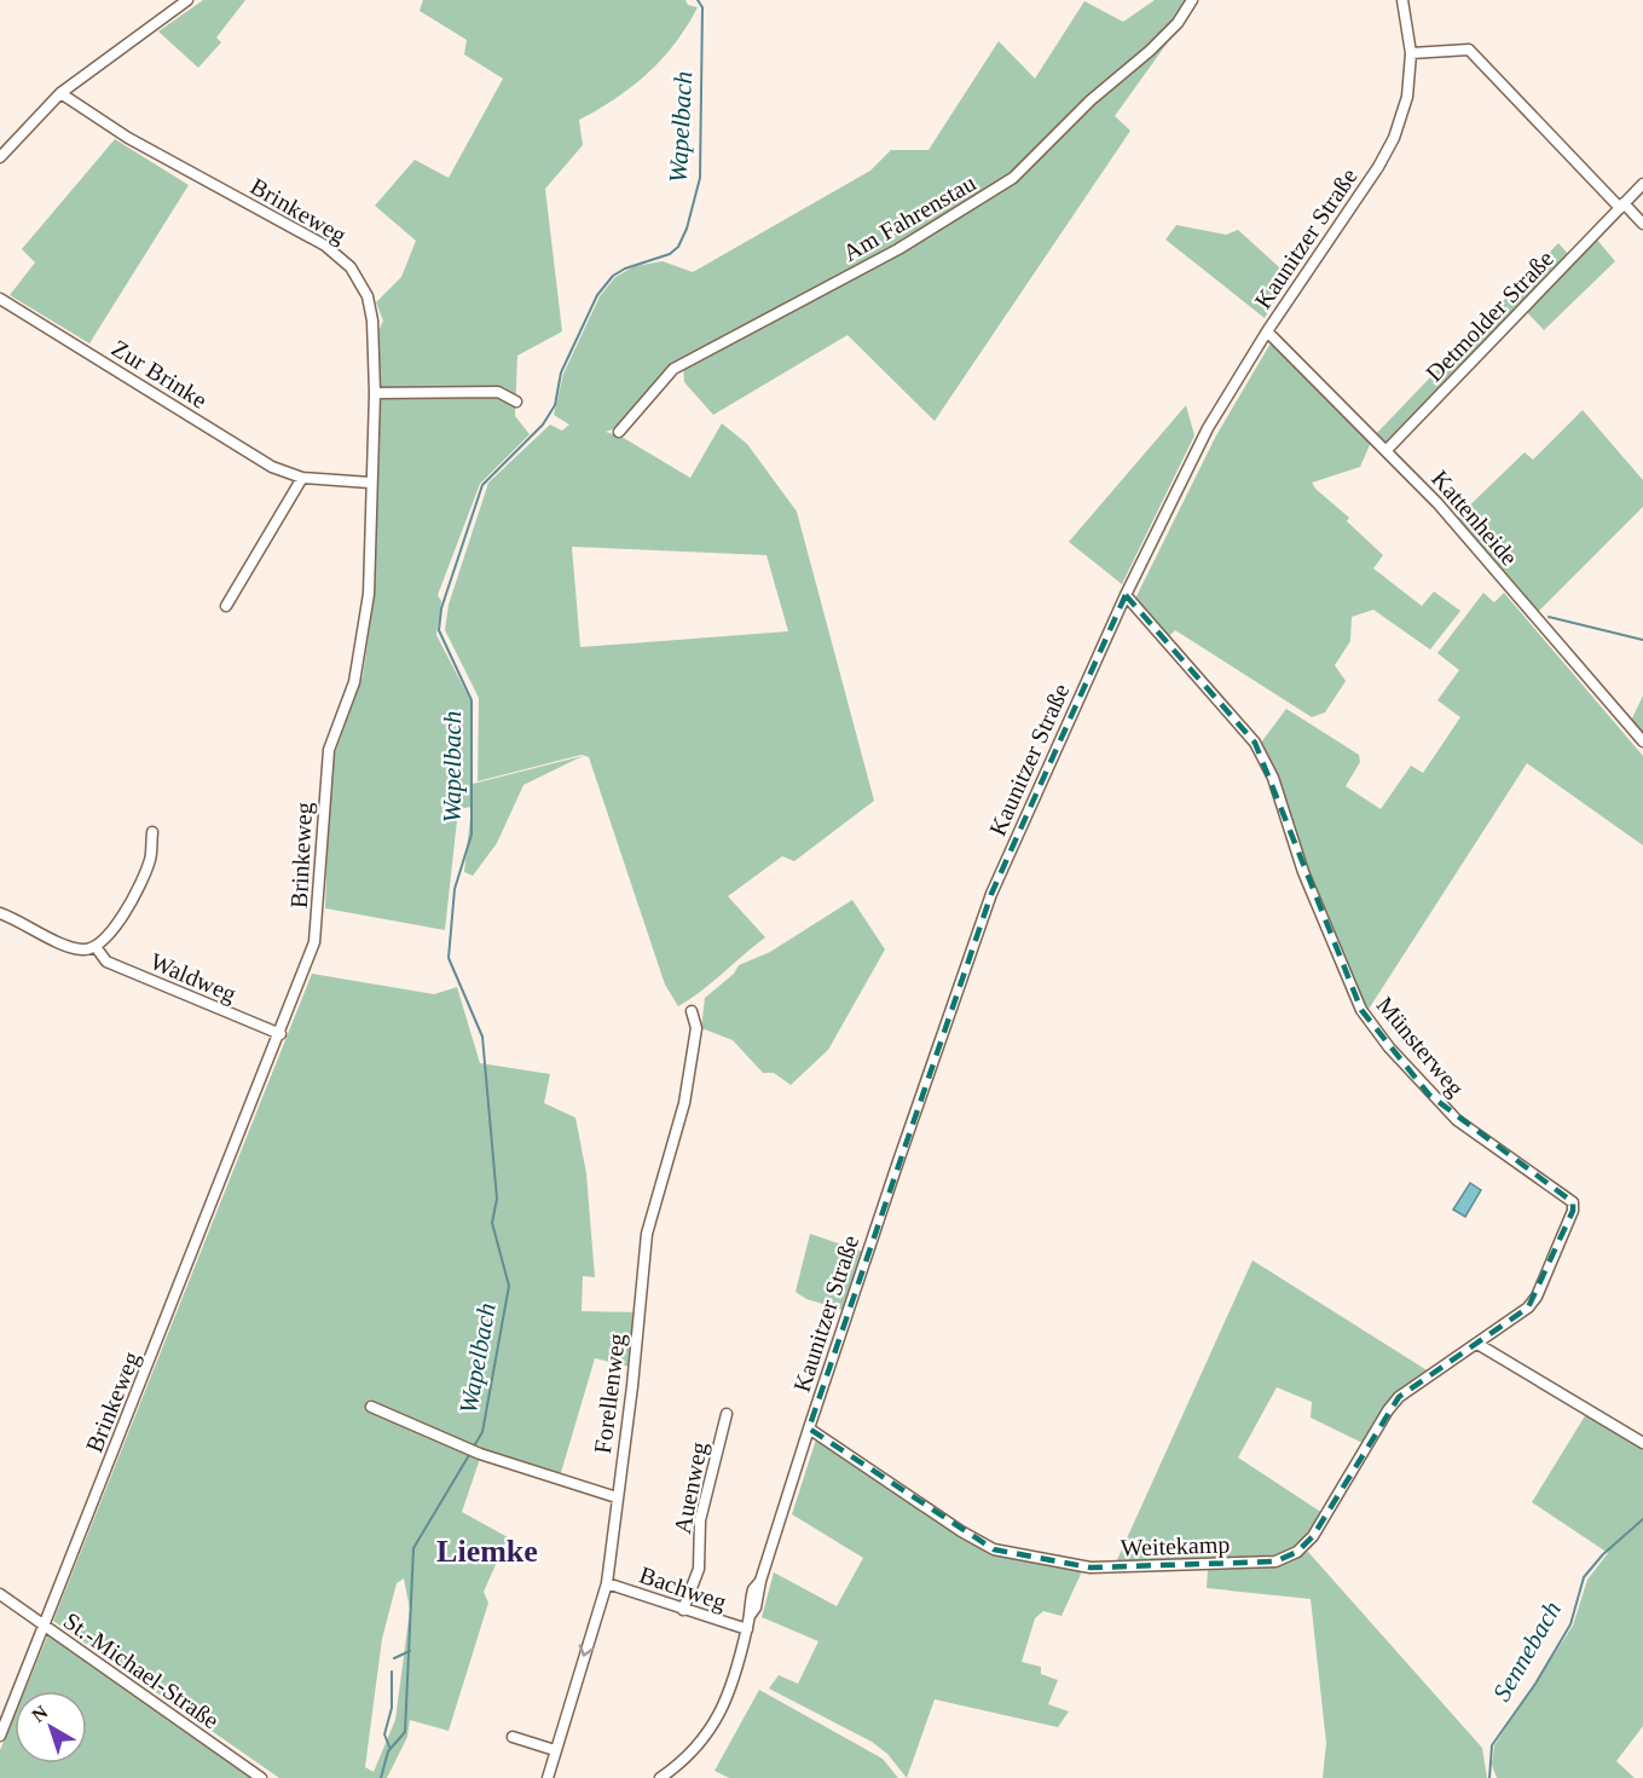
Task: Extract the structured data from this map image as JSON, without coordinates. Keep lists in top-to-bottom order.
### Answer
{
  "streets": {
    "street": [
      "Brinkeweg",
      "Am Fahrenstau",
      "Kaunitzer Straße",
      "Detmolder Straße",
      "Zur Brinke",
      "Kattenheide",
      "Waldweg",
      "Münsterweg",
      "Forellenweg",
      "Auenweg",
      "Weitekamp",
      "Bachweg",
      "St.-Michael-Straße"
    ]
  },
  "crossings": [
    ["Brinkeweg", "Zur Brinke"],
    ["Brinkeweg", "Waldweg"],
    ["Brinkeweg", "St.-Michael-Straße"],
    ["Kaunitzer Straße", "Kattenheide"],
    ["Kaunitzer Straße", "Münsterweg"],
    ["Kaunitzer Straße", "Weitekamp"],
    ["Kaunitzer Straße", "Bachweg"],
    ["Detmolder Straße", "Kattenheide"],
    ["Münsterweg", "Weitekamp"],
    ["Forellenweg", "Bachweg"],
    ["Auenweg", "Bachweg"]
  ],
  "districts": ["Liemke"],
  "water": ["Wapelbach", "Sennebach"],
  "north": "top left"
}
